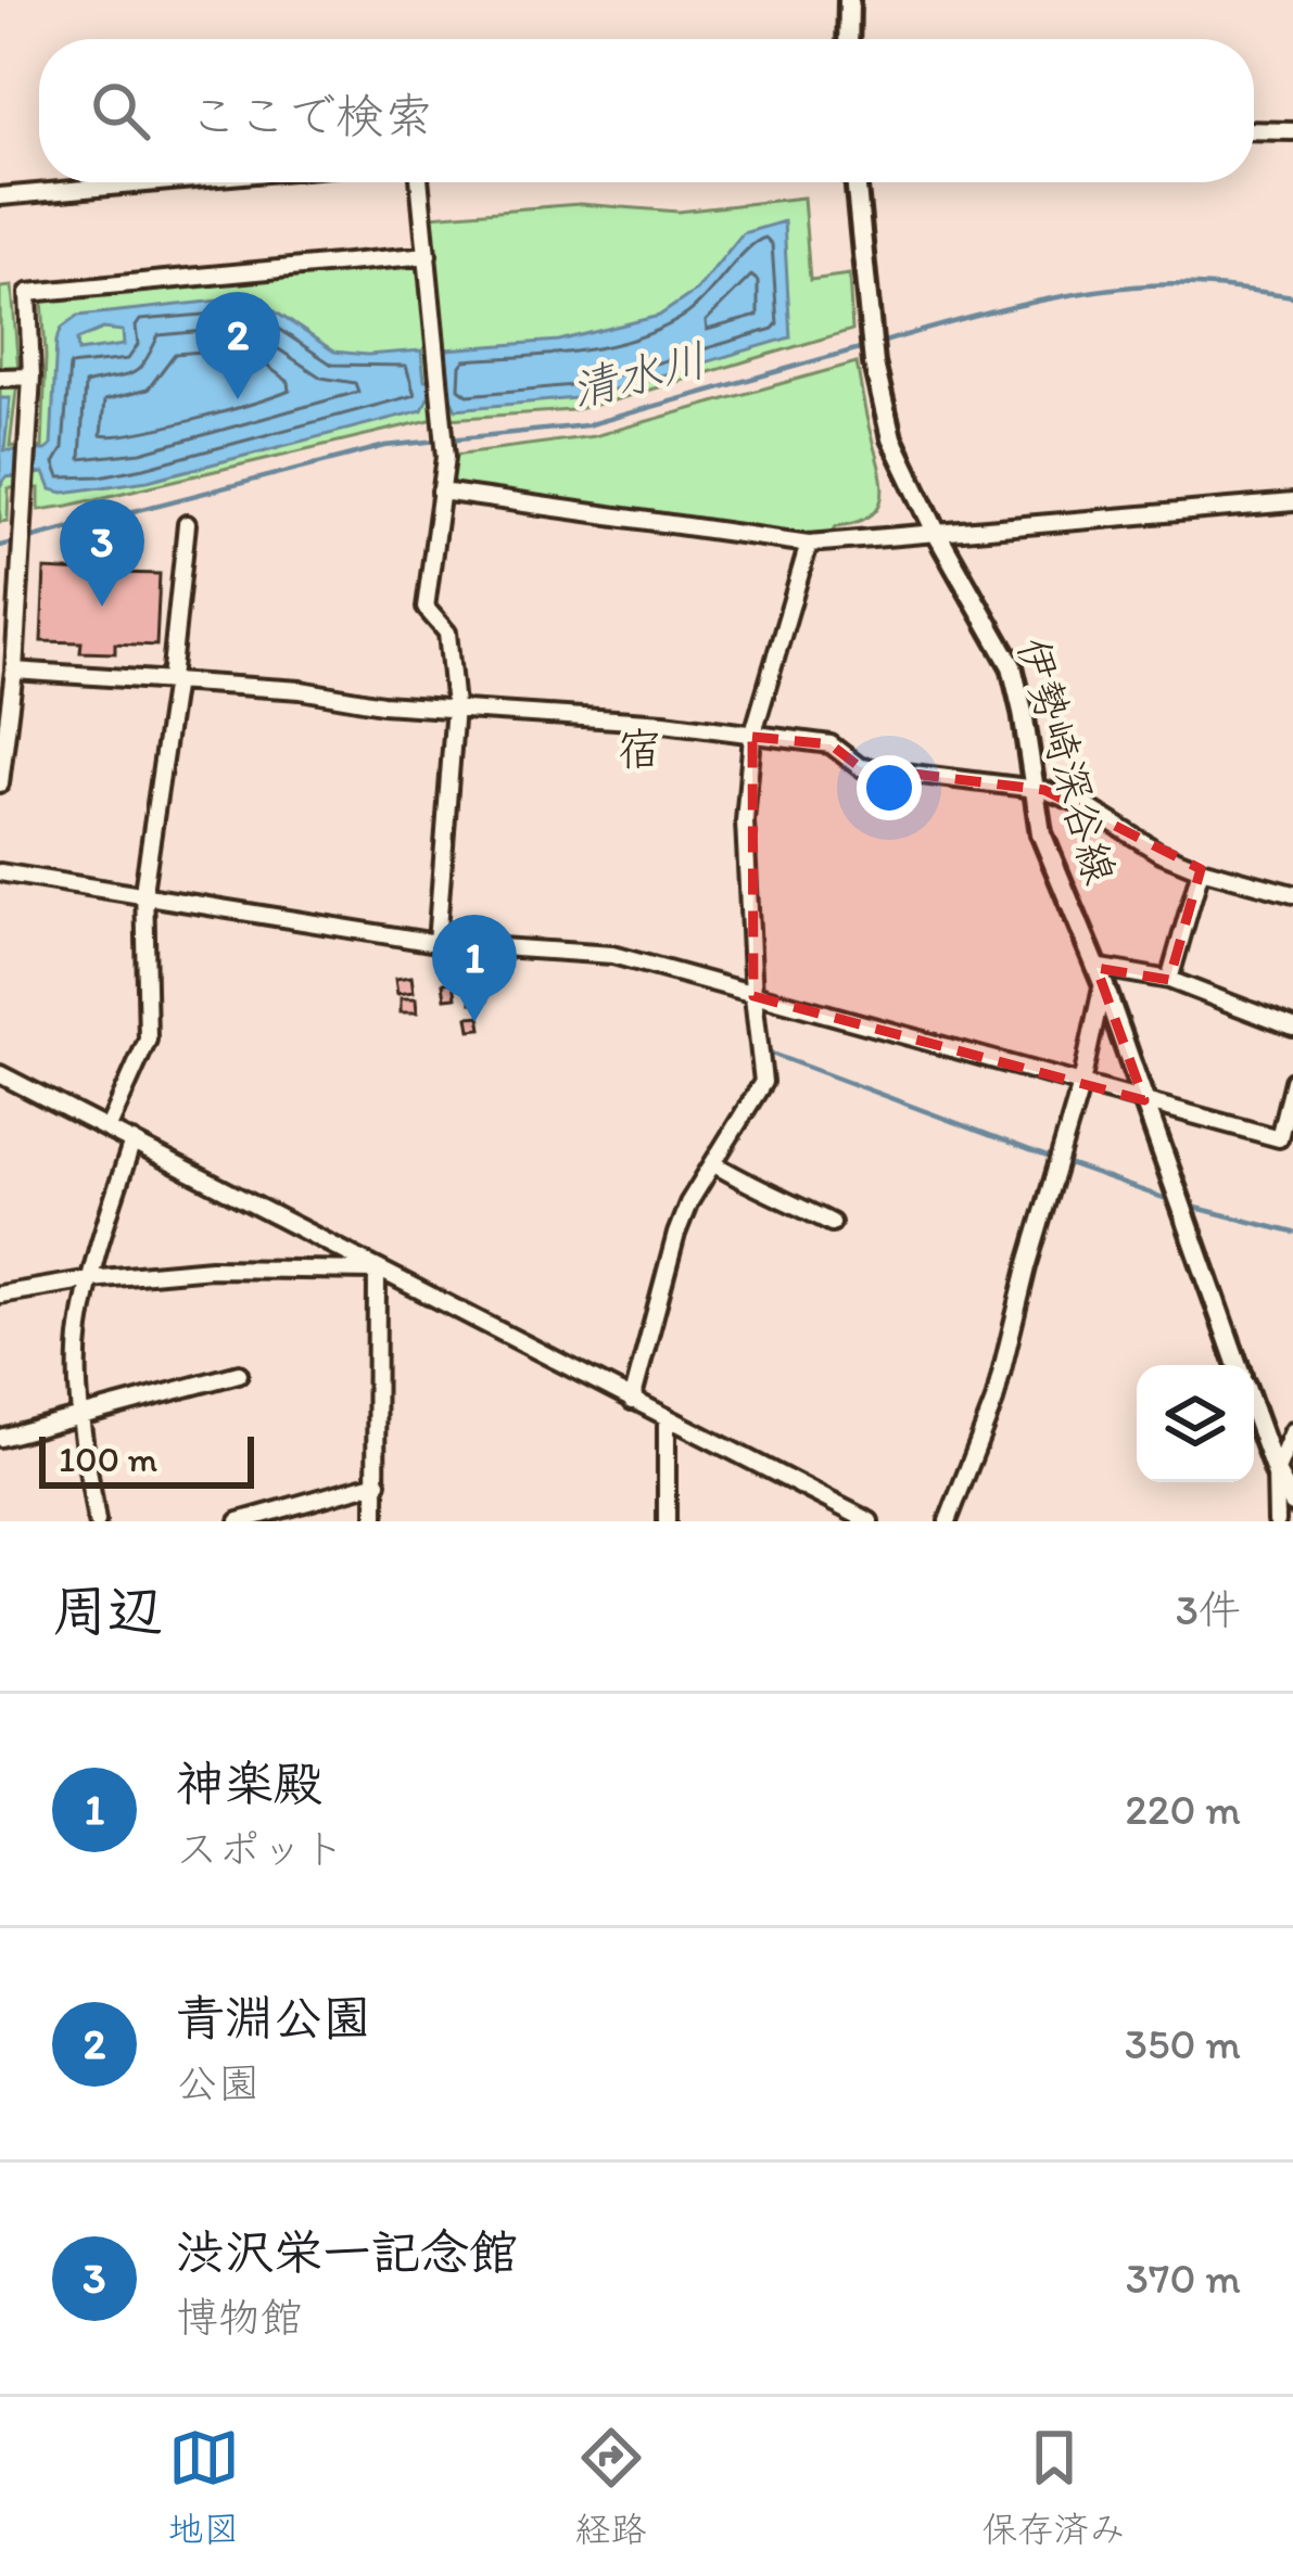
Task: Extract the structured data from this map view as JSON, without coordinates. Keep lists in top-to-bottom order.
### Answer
{
  "streets": {
    "main road": ["伊勢崎深谷線"]
  },
  "districts": ["宿"],
  "water": ["清水川"],
  "scale_bar": "100 m",
  "page": {
    "search": "ここで検索",
    "pins": ["2", "3", "1"],
    "scale": "100 m",
    "heading": ["周辺", "3件"],
    "list": [
      {
        "mark": "1",
        "name": "神楽殿",
        "note": "スポット",
        "value": "220 m"
      },
      {
        "mark": "2",
        "name": "青淵公園",
        "note": "公園",
        "value": "350 m"
      },
      {
        "mark": "3",
        "name": "渋沢栄一記念館",
        "note": "博物館",
        "value": "370 m"
      }
    ],
    "nav": ["地図", "経路", "保存済み"]
  }
}
